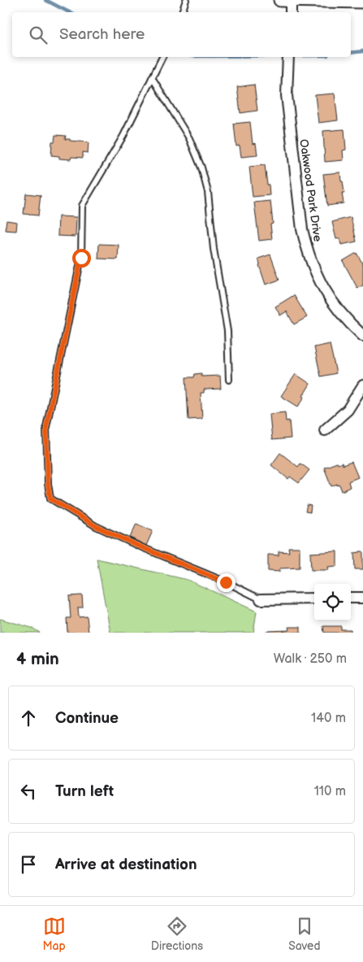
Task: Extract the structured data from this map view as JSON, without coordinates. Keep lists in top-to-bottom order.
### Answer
{
  "streets": {
    "street": ["Oakwood Park Drive"]
  },
  "page": {
    "search": "Search here",
    "heading": ["4 min", "Walk · 250 m"],
    "list": [
      ["Continue", "140 m"],
      ["Turn left", "110 m"],
      "Arrive at destination"
    ],
    "nav": ["Map", "Directions", "Saved"]
  }
}
